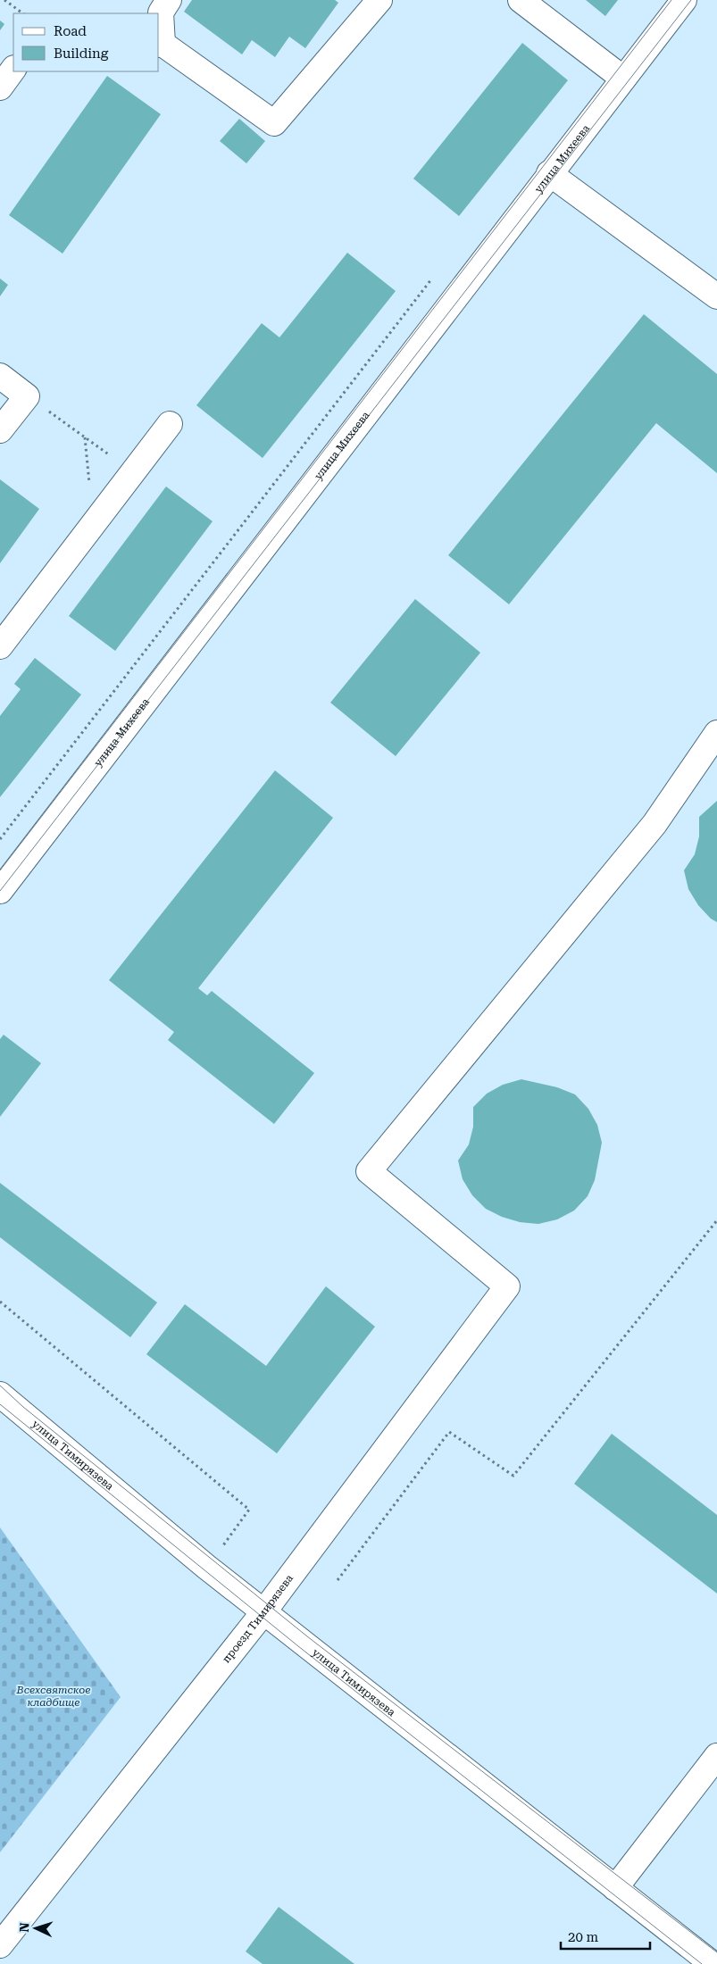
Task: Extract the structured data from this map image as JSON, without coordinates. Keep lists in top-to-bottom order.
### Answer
{
  "streets": {
    "street": ["улица Михеева", "улица Тимирязева", "проезд Тимирязева"]
  },
  "crossings": [
    ["улица Тимирязева", "проезд Тимирязева"]
  ],
  "parks": ["Всехсвятское кладбище"],
  "legend": ["Road", "Building"],
  "scale_bar": "20 m",
  "north": "left"
}
